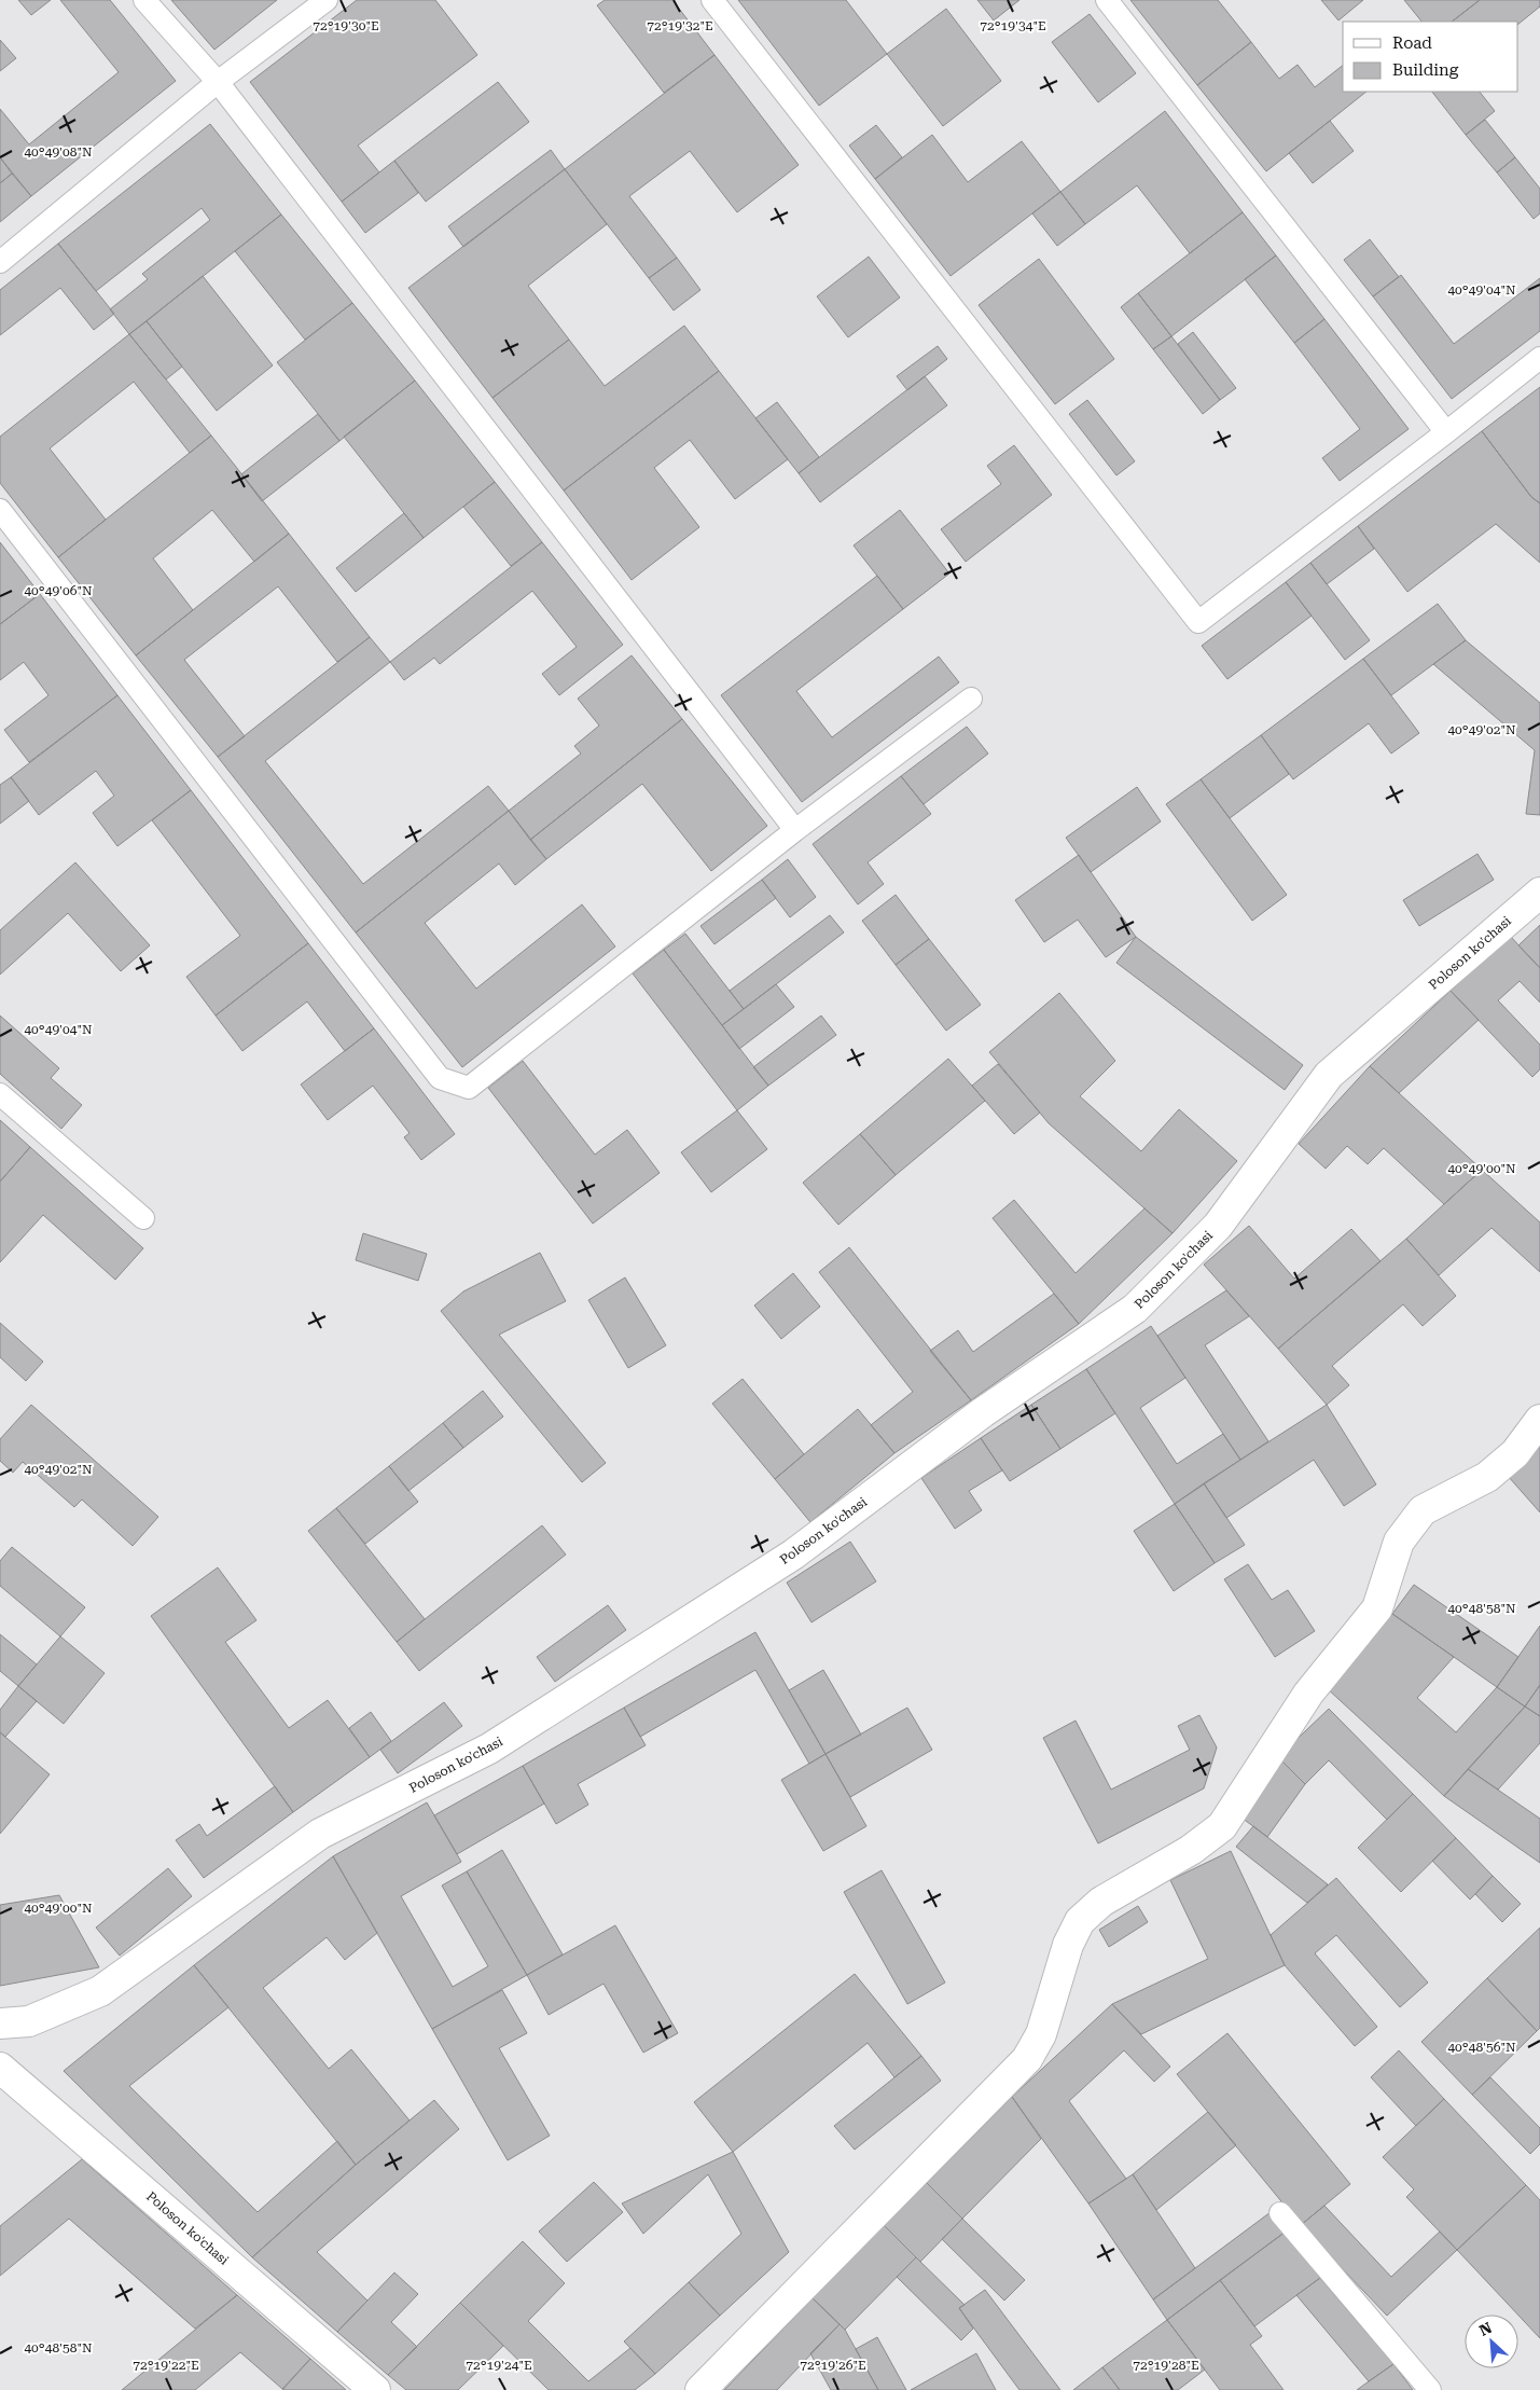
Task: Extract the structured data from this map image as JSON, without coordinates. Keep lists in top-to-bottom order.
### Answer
{
  "streets": {
    "street": ["Poloson ko'chasi"]
  },
  "legend": ["Road", "Building"],
  "north": "top left",
  "coordinates": [
    "72°19'32\"E",
    "72°19'34\"E",
    "72°19'30\"E",
    "40°49'08\"N",
    "40°49'04\"N",
    "40°49'06\"N",
    "40°49'02\"N",
    "40°49'00\"N",
    "40°48'58\"N",
    "40°48'56\"N",
    "72°19'22\"E",
    "72°19'24\"E",
    "72°19'26\"E",
    "72°19'28\"E"
  ]
}
